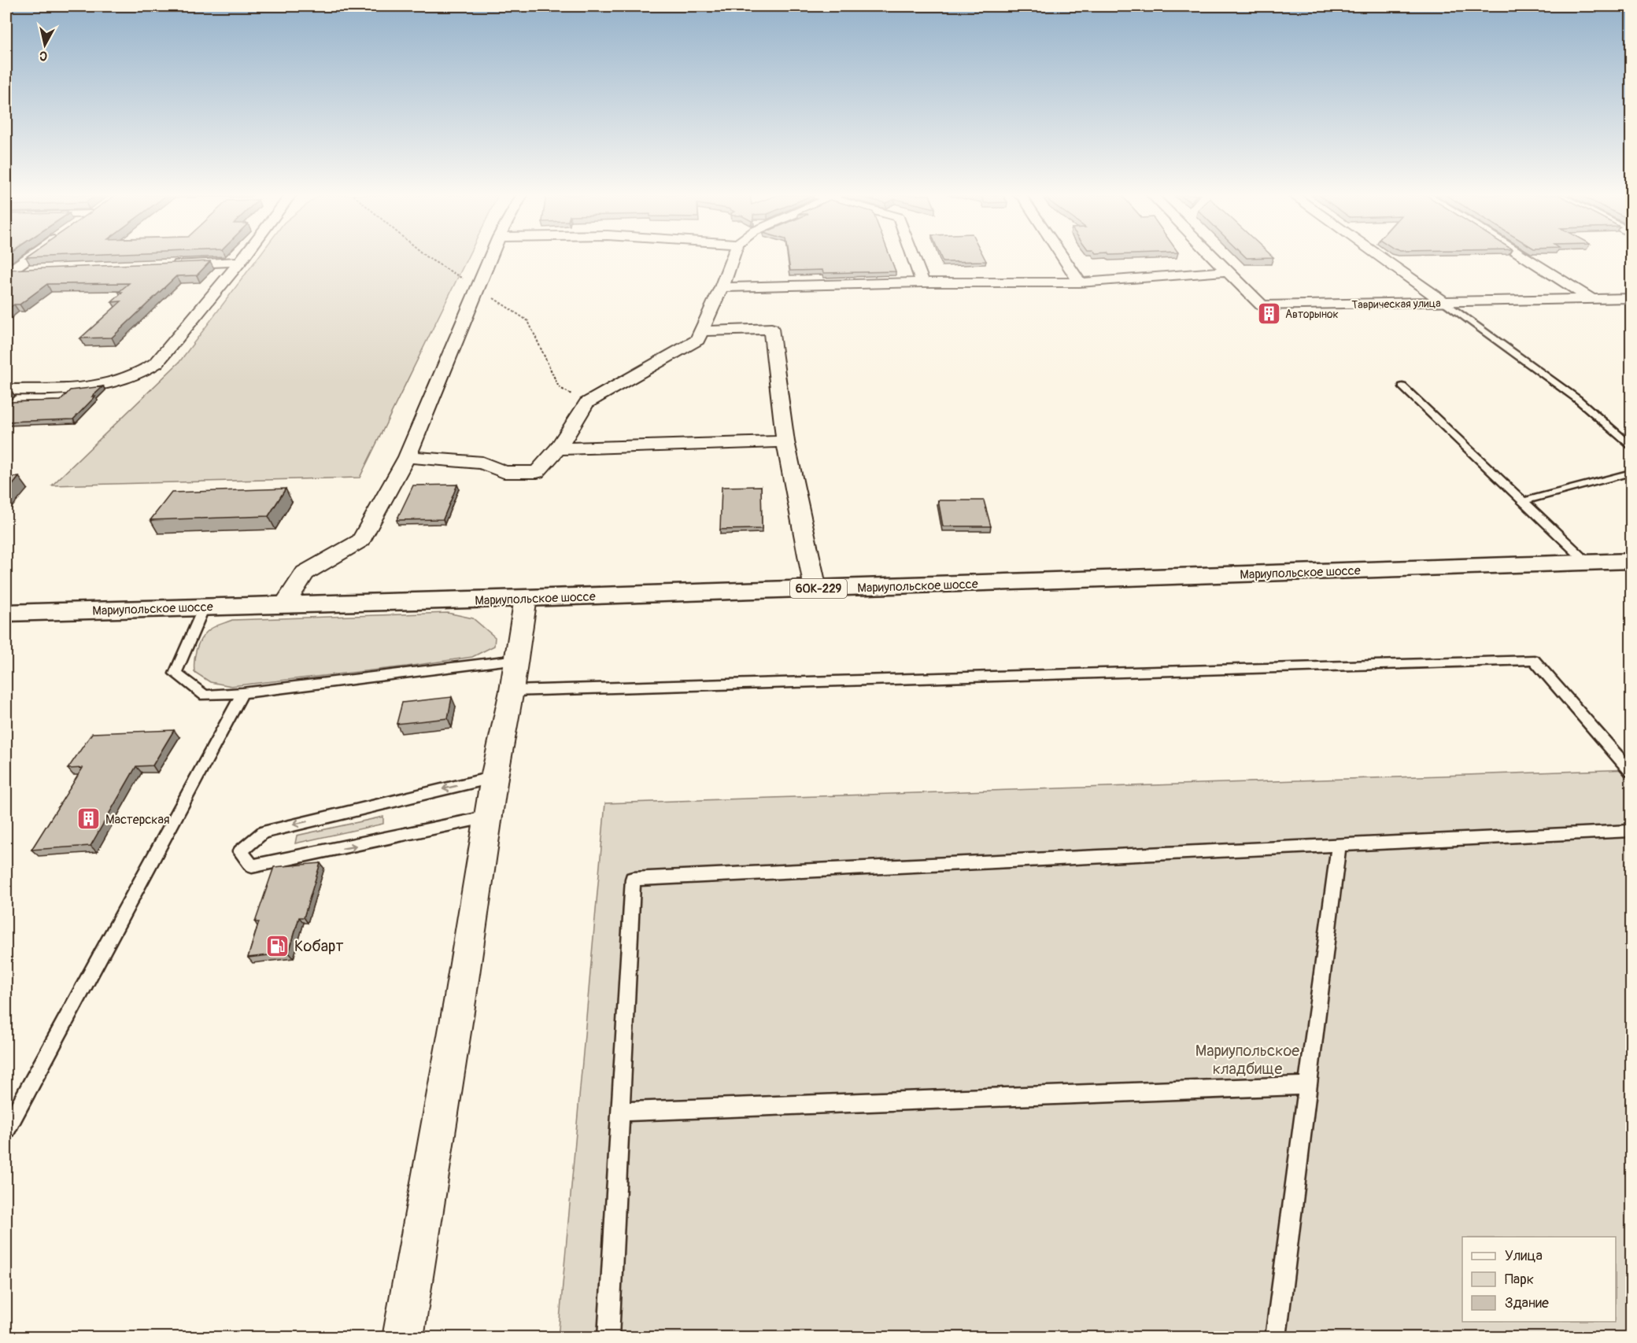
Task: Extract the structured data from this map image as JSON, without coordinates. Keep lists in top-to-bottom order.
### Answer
{
  "streets": {
    "main road": ["Мариупольское шоссе", "60К-229"],
    "street": ["Таврическая улица"]
  },
  "parks": ["Мариупольское кладбище"],
  "places": {
    "building": ["Авторынок", "Мастерская"],
    "fuel station": ["Кобарт"]
  },
  "legend": ["Улица", "Парк", "Здание"],
  "north": "bottom"
}
